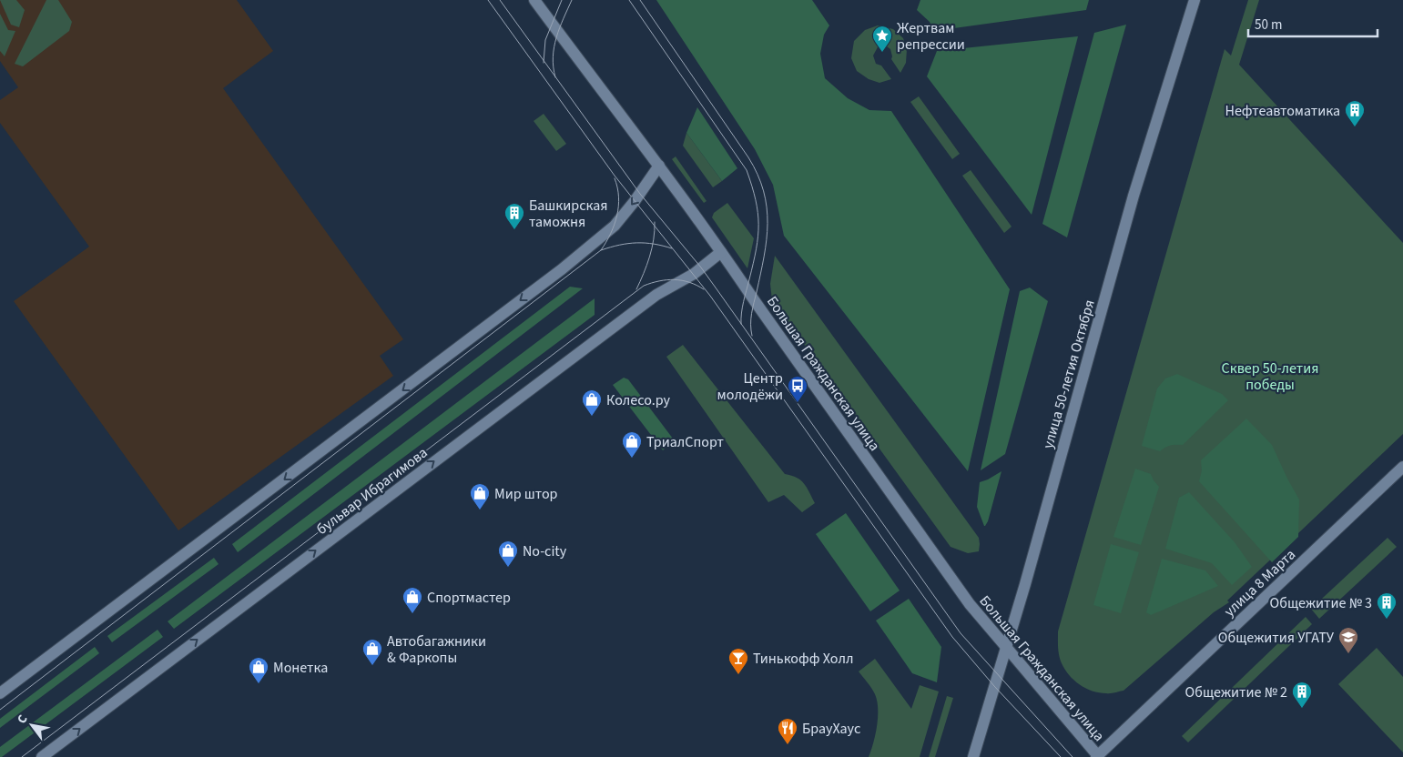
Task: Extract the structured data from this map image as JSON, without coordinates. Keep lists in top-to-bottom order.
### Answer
{
  "streets": {
    "main road": [
      "Большая Гражданская улица",
      "улица 50-летия Октября",
      "бульвар Ибрагимова",
      "улица 8 Марта"
    ]
  },
  "crossings": [
    ["Большая Гражданская улица", "улица 50-летия Октября"],
    ["Большая Гражданская улица", "бульвар Ибрагимова"],
    ["Большая Гражданская улица", "улица 8 Марта"]
  ],
  "parks": ["Сквер 50-летия победы"],
  "places": {
    "place": ["Жертвам репрессии"],
    "building": [
      "Нефтеавтоматика",
      "Башкирская таможня",
      "Общежитие № 3",
      "Общежитие № 2"
    ],
    "bus stop": ["Центр молодёжи"],
    "shop": [
      "Колесо.ру",
      "ТриалСпорт",
      "Мир штор",
      "No-city",
      "Спортмастер",
      "Автобагажники & Фаркопы",
      "Монетка"
    ],
    "school or university": ["Общежития УГАТУ"],
    "bar": ["Тинькофф Холл"],
    "restaurant": ["БрауХаус"]
  },
  "scale_bar": "50 m",
  "north": "top left"
}
